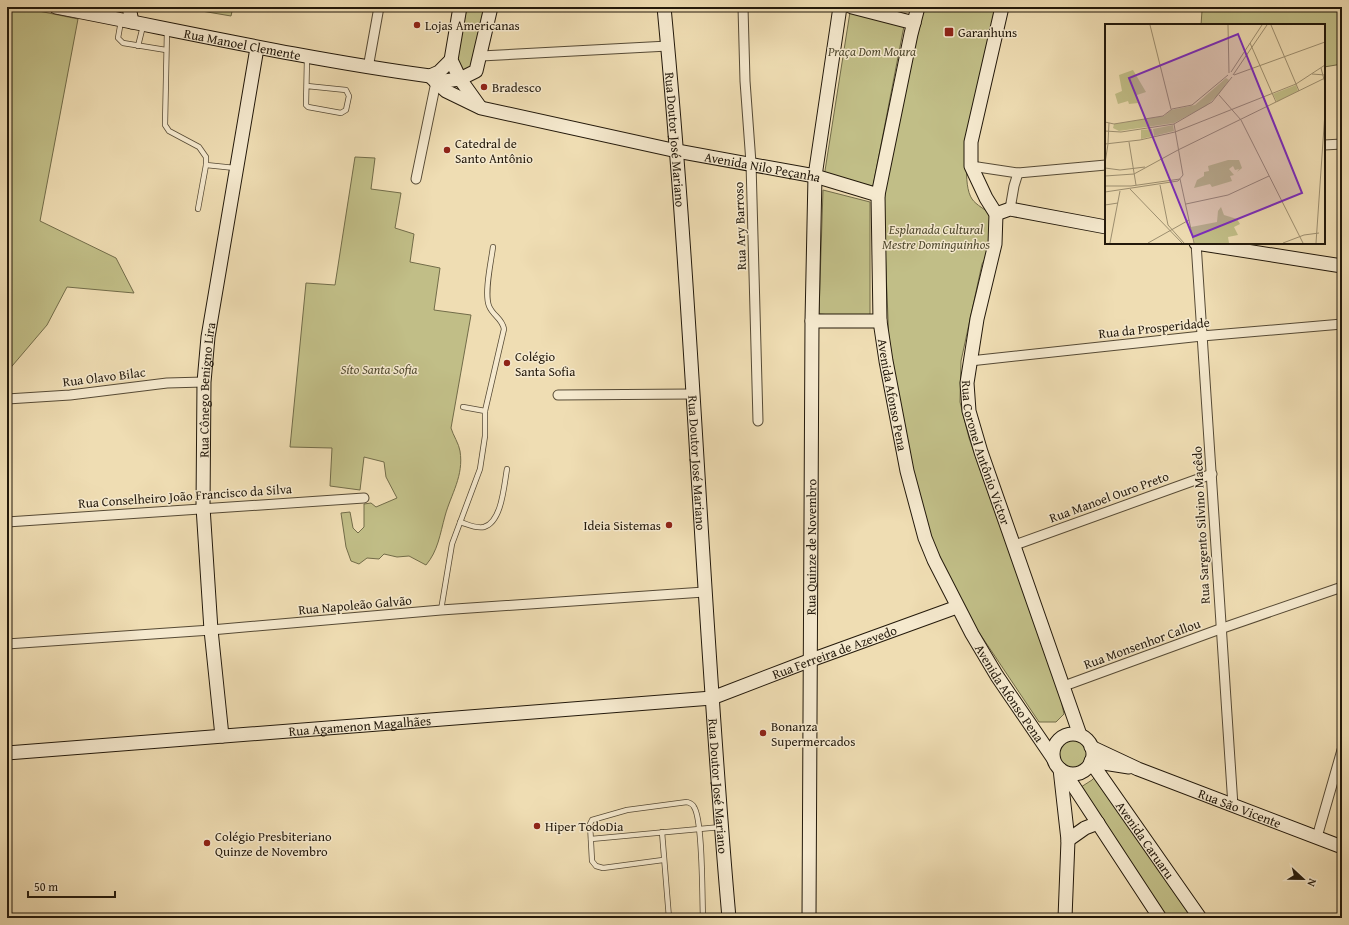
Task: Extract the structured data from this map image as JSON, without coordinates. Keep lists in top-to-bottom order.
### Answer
{
  "streets": {
    "main road": [
      "Rua Manoel Clemente",
      "Rua Doutor José Mariano",
      "Avenida Nilo Peçanha",
      "Rua Cônego Benigno Lira",
      "Avenida Afonso Pena",
      "Rua Coronel Antônio Victor",
      "Rua Quinze de Novembro",
      "Rua Ferreira de Azevedo",
      "Rua Agamenon Magalhães",
      "Rua São Vicente",
      "Avenida Caruaru"
    ],
    "street": [
      "Rua Ary Barroso",
      "Rua da Prosperidade",
      "Rua Olavo Bilac",
      "Rua Conselheiro João Francisco da Silva",
      "Rua Manoel Ouro Preto",
      "Rua Sargento Silvino Macêdo",
      "Rua Napoleão Galvão",
      "Rua Monsenhor Callou"
    ]
  },
  "crossings": [
    ["Rua Manoel Clemente", "Avenida Nilo Peçanha"],
    ["Rua Manoel Clemente", "Rua Cônego Benigno Lira"],
    ["Rua Doutor José Mariano", "Avenida Nilo Peçanha"],
    ["Rua Doutor José Mariano", "Rua Napoleão Galvão"],
    ["Rua Doutor José Mariano", "Rua Ferreira de Azevedo"],
    ["Rua Doutor José Mariano", "Rua Agamenon Magalhães"],
    ["Avenida Nilo Peçanha", "Rua Ary Barroso"],
    ["Avenida Nilo Peçanha", "Avenida Afonso Pena"],
    ["Avenida Nilo Peçanha", "Rua Quinze de Novembro"],
    ["Rua da Prosperidade", "Rua Coronel Antônio Victor"],
    ["Rua da Prosperidade", "Rua Sargento Silvino Macêdo"],
    ["Rua Olavo Bilac", "Rua Cônego Benigno Lira"],
    ["Rua Cônego Benigno Lira", "Rua Conselheiro João Francisco da Silva"],
    ["Rua Cônego Benigno Lira", "Rua Napoleão Galvão"],
    ["Rua Cônego Benigno Lira", "Rua Agamenon Magalhães"],
    ["Avenida Afonso Pena", "Rua Coronel Antônio Victor"],
    ["Avenida Afonso Pena", "Rua Ferreira de Azevedo"],
    ["Avenida Afonso Pena", "Avenida Caruaru"],
    ["Rua Coronel Antônio Victor", "Rua Manoel Ouro Preto"],
    ["Rua Coronel Antônio Victor", "Rua Monsenhor Callou"],
    ["Rua Coronel Antônio Victor", "Avenida Caruaru"],
    ["Rua Manoel Ouro Preto", "Rua Sargento Silvino Macêdo"],
    ["Rua Sargento Silvino Macêdo", "Rua Monsenhor Callou"],
    ["Rua Sargento Silvino Macêdo", "Rua São Vicente"],
    ["Rua Quinze de Novembro", "Rua Ferreira de Azevedo"],
    ["Rua Ferreira de Azevedo", "Rua Agamenon Magalhães"]
  ],
  "parks": ["Praça Dom Moura", "Esplanada Cultural Mestre Dominguinhos", "Síto Santa Sofia"],
  "places": {
    "other": [
      "Lojas Americanas",
      "Bradesco",
      "Catedral de Santo Antônio",
      "Colégio Santa Sofia",
      "Ideia Sistemas",
      "Bonanza Supermercados",
      "Hiper TodoDia",
      "Colégio Presbiteriano Quinze de Novembro"
    ],
    "transit": ["Garanhuns"]
  },
  "scale_bar": "50 m",
  "north": "right"
}
